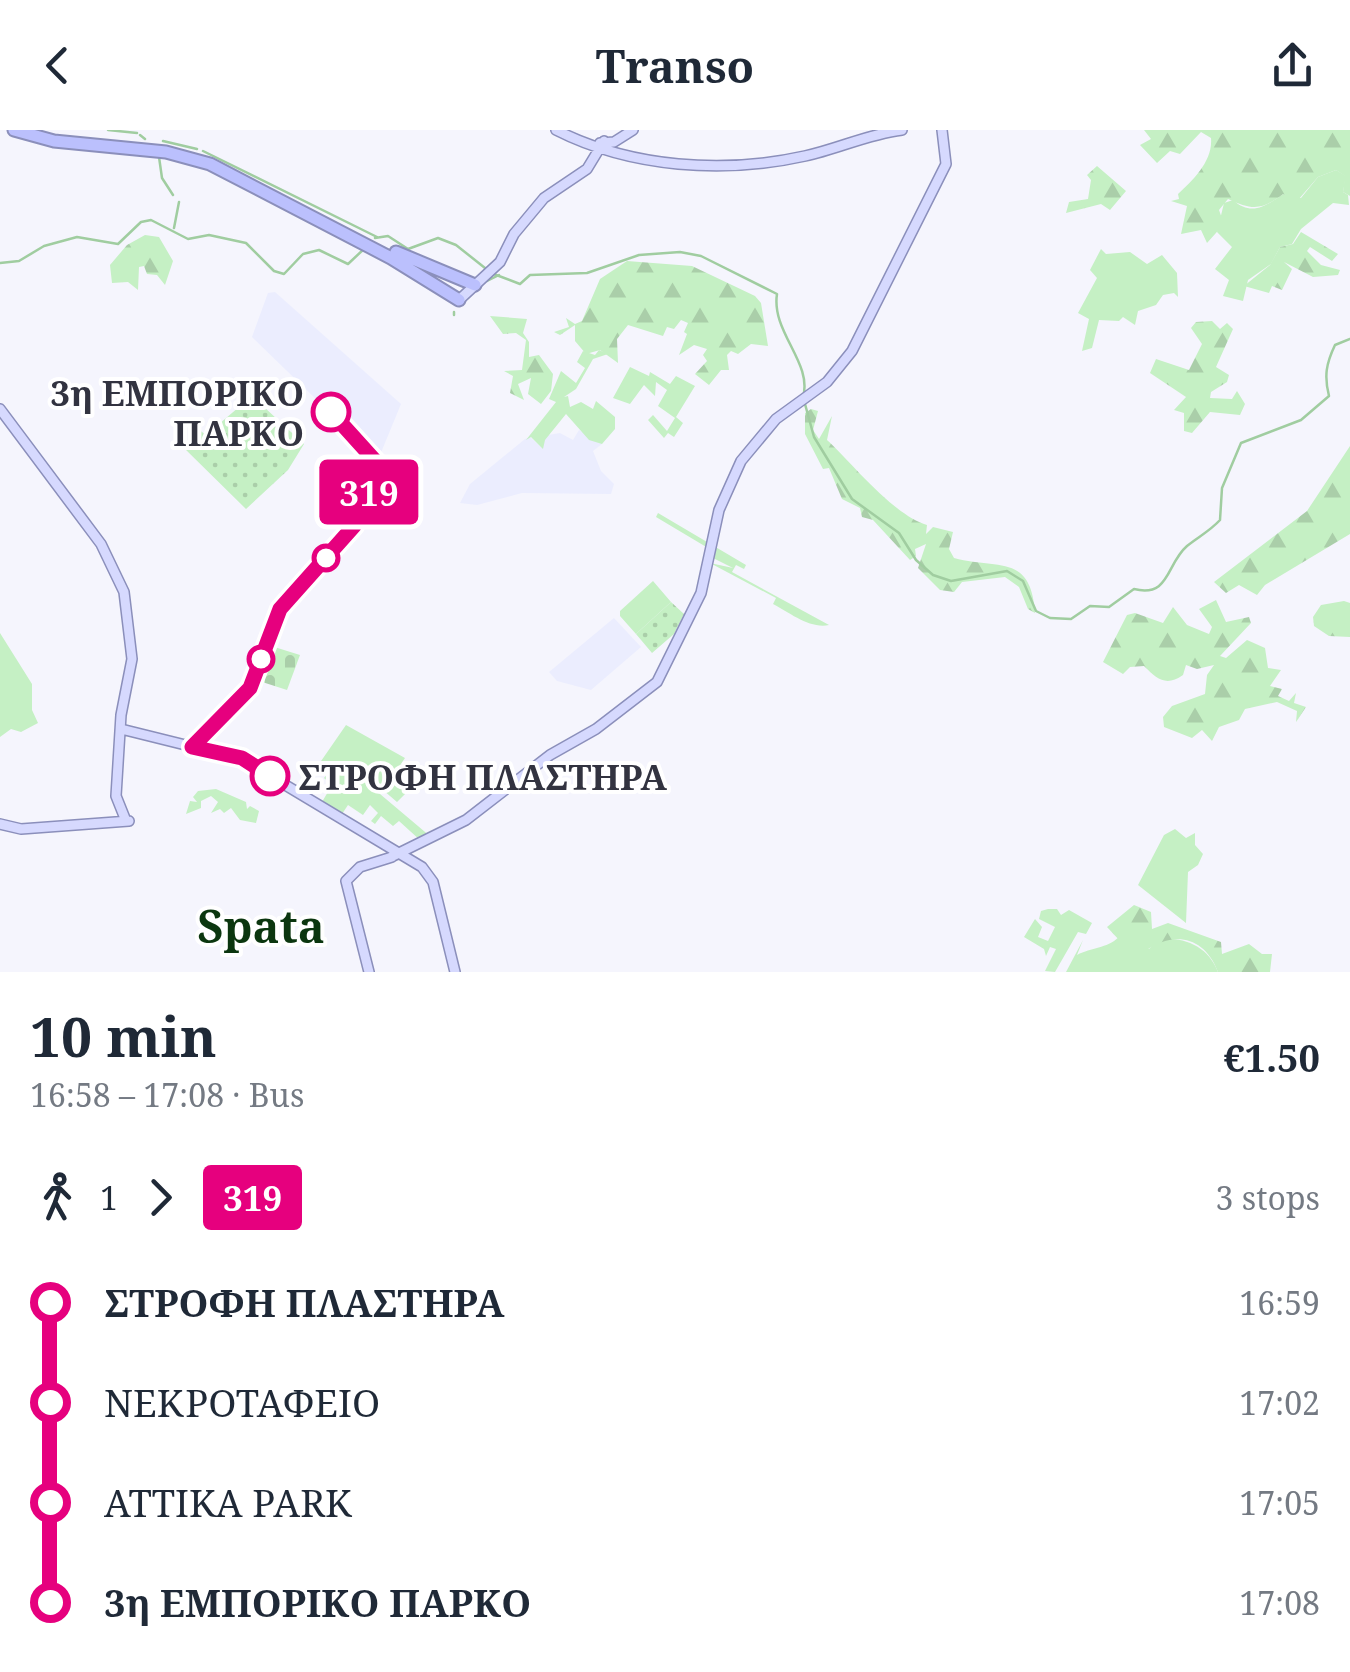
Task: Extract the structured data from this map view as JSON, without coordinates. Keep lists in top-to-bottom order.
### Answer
{
  "districts": ["Spata"],
  "places": ["3η ΕΜΠΟΡΙΚΟ ΠΑΡΚΟ", "ΣΤΡΟΦΗ ΠΛΑΣΤΗΡΑ"],
  "lines": ["bus line 319"],
  "page": {
    "header": "Transo",
    "on_map": "319",
    "heading": ["10 min", "16:58 – 17:08 · Bus", "€1.50"],
    "legs": ["1", "319", "3 stops"],
    "list": [
      {
        "name": "ΣΤΡΟΦΗ ΠΛΑΣΤΗΡΑ",
        "value": "16:59"
      },
      {
        "name": "ΝΕΚΡΟΤΑΦΕΙΟ",
        "value": "17:02"
      },
      {
        "name": "ATTIKA PARK",
        "value": "17:05"
      },
      {
        "name": "3η ΕΜΠΟΡΙΚΟ ΠΑΡΚΟ",
        "value": "17:08"
      }
    ]
  }
}
